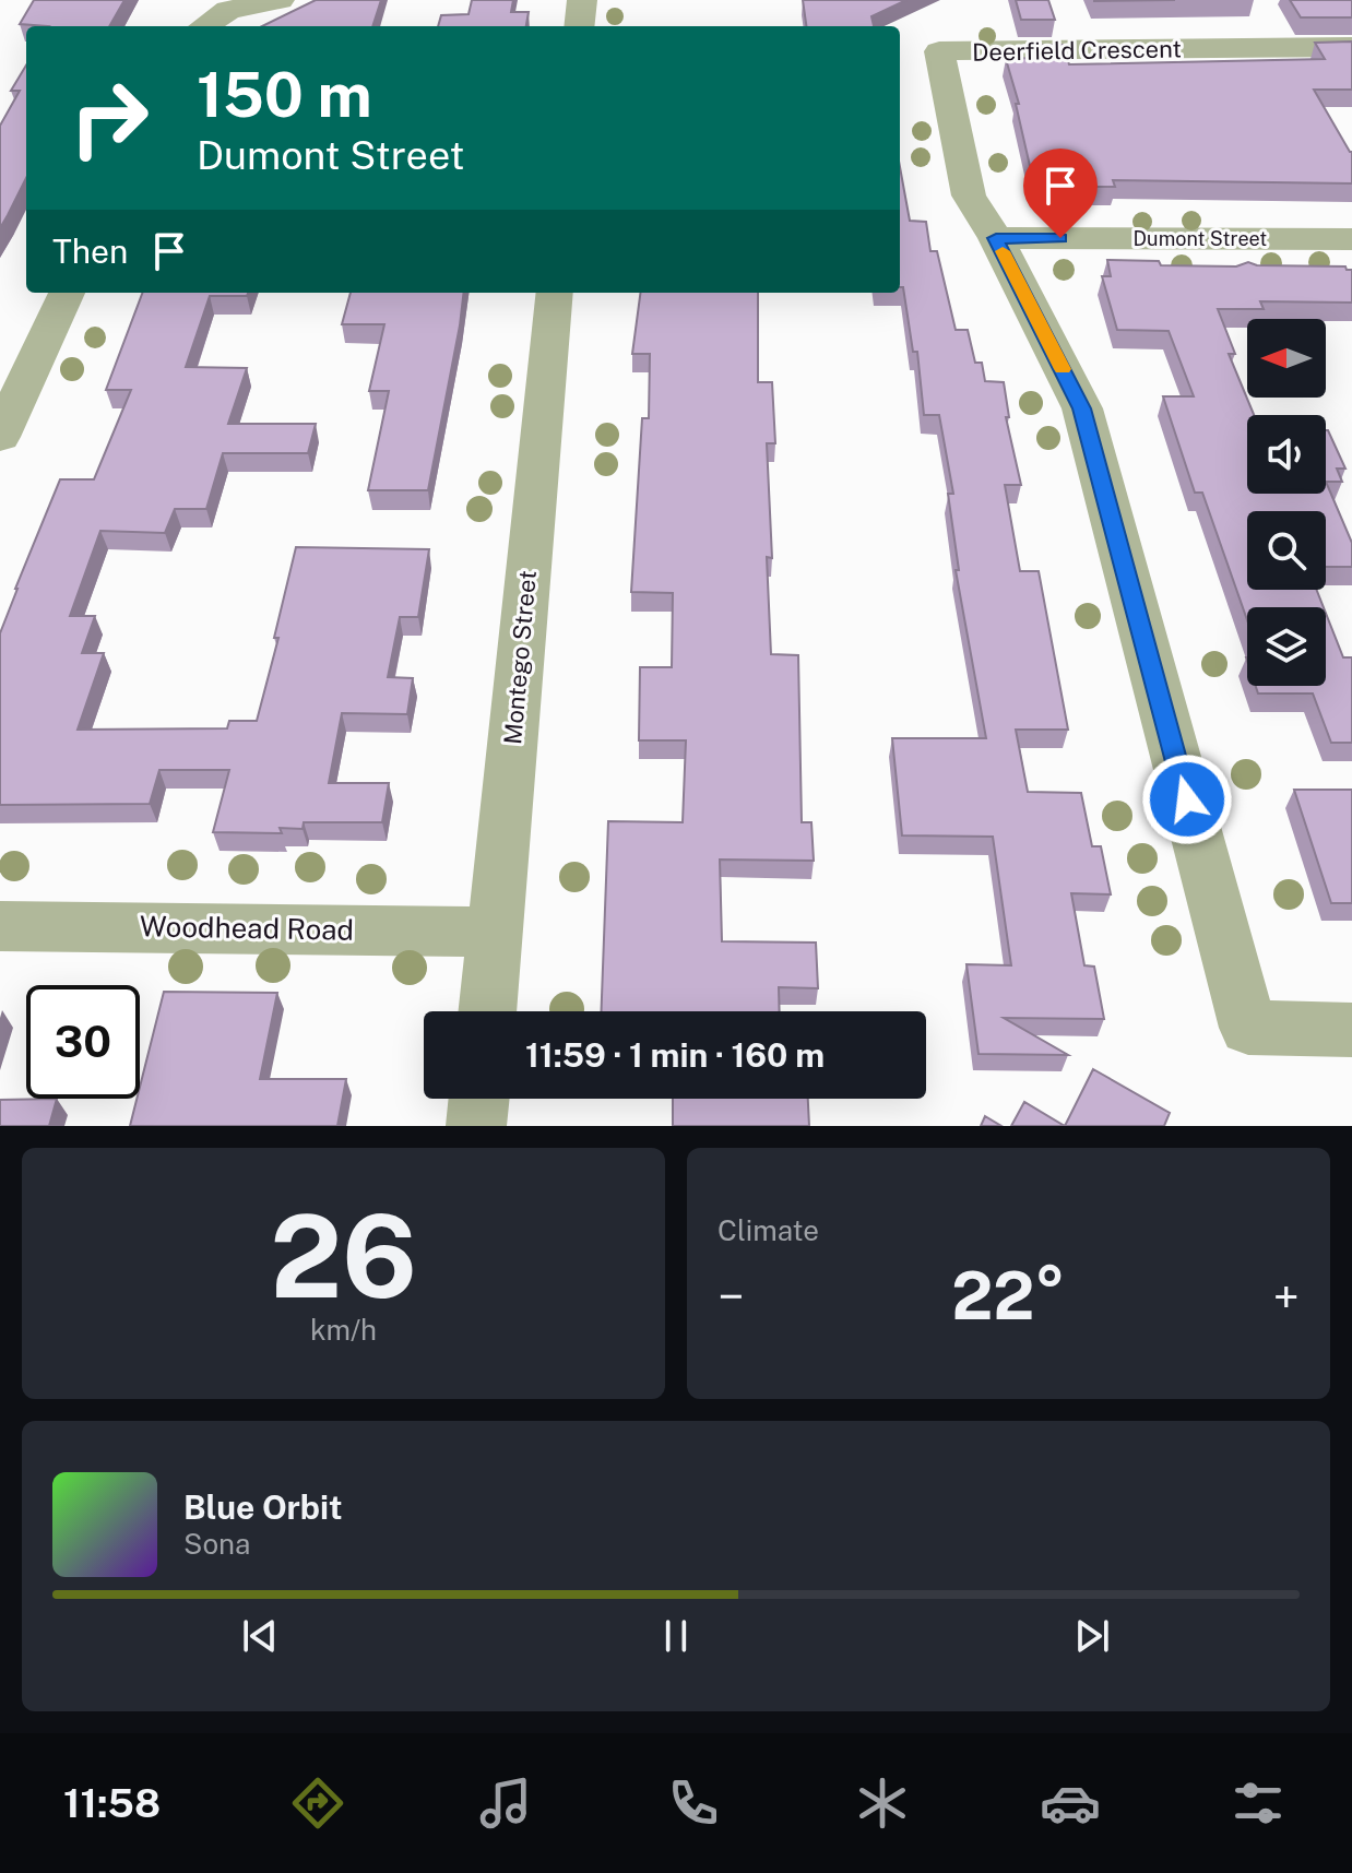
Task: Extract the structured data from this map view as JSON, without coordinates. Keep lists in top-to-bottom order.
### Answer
{
  "streets": {
    "street": [
      "Deerfield Crescent",
      "Dumont Street",
      "Montego Street",
      "Woodhead Road"
    ]
  },
  "crossings": [
    ["Deerfield Crescent", "Dumont Street"],
    ["Montego Street", "Woodhead Road"]
  ],
  "north": "left",
  "page": {
    "turn": ["150 m", "Dumont Street"],
    "then": "Then",
    "limit": "30",
    "trip": "11:59 · 1 min · 160 m",
    "tile": [
      ["26", "km/h"],
      "Climate"
    ],
    "heat": ["−", "22°", "+"],
    "song": ["Blue Orbit", "Sona"],
    "tabs": "11:58"
  }
}
